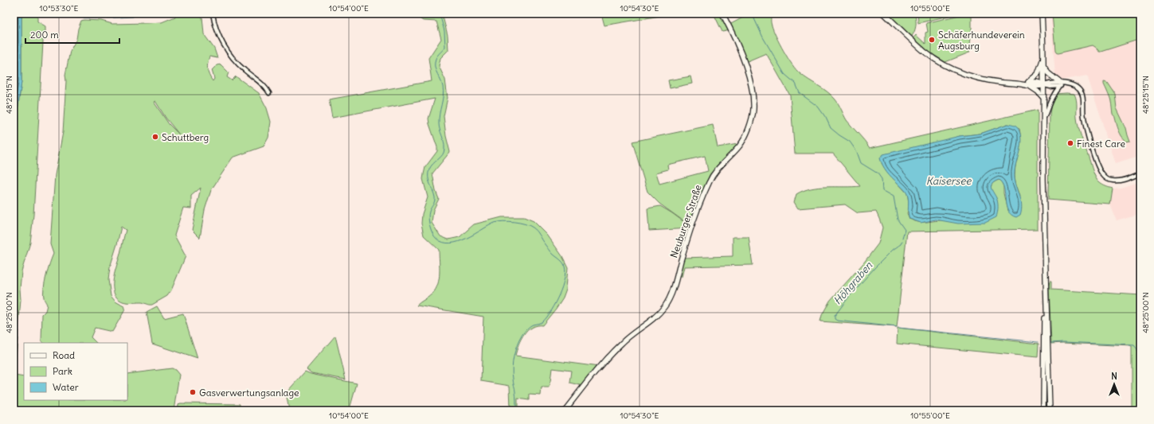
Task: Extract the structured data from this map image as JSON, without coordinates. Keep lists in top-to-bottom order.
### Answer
{
  "streets": {
    "main road": ["Neuburger Straße"]
  },
  "water": ["Kaisersee", "Höhgraben"],
  "places": [
    "Schäferhundeverein Augsburg",
    "Schuttberg",
    "Finest Care",
    "Gasverwertungsanlage"
  ],
  "legend": ["Road", "Park", "Water"],
  "scale_bar": "200 m",
  "north": "top",
  "coordinates": [
    "10°53'30\"E",
    "10°54'00\"E",
    "10°54'30\"E",
    "10°55'00\"E",
    "48°25'15\"N",
    "48°25'00\"N"
  ]
}
